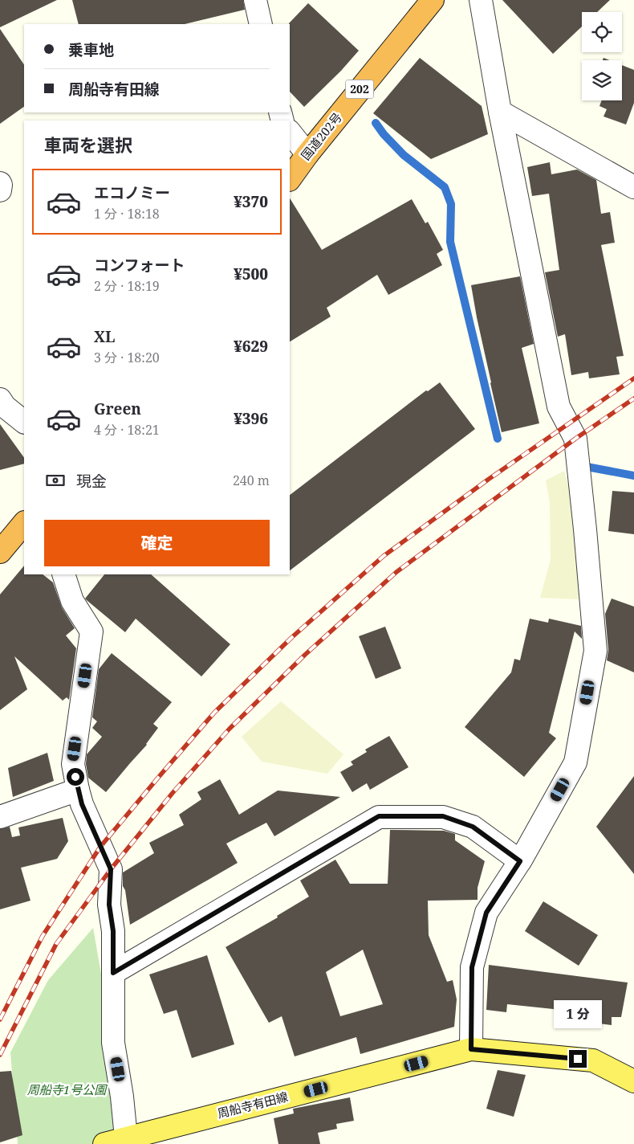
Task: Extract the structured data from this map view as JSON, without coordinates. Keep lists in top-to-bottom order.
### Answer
{
  "streets": {
    "highway": ["202", "国道202号"],
    "main road": ["周船寺有田線"]
  },
  "parks": ["周船寺1号公園"],
  "page": {
    "banner": ["乗車地", "周船寺有田線"],
    "heading": "車両を選択",
    "list": [
      {
        "name": "エコノミー",
        "note": "1 分 · 18:18",
        "value": "¥370"
      },
      {
        "name": "コンフォート",
        "note": "2 分 · 18:19",
        "value": "¥500"
      },
      {
        "name": "XL",
        "note": "3 分 · 18:20",
        "value": "¥629"
      },
      {
        "name": "Green",
        "note": "4 分 · 18:21",
        "value": "¥396"
      }
    ],
    "pay": ["現金", "240 m"],
    "buttons": "確定",
    "bubble": "1 分"
  }
}
